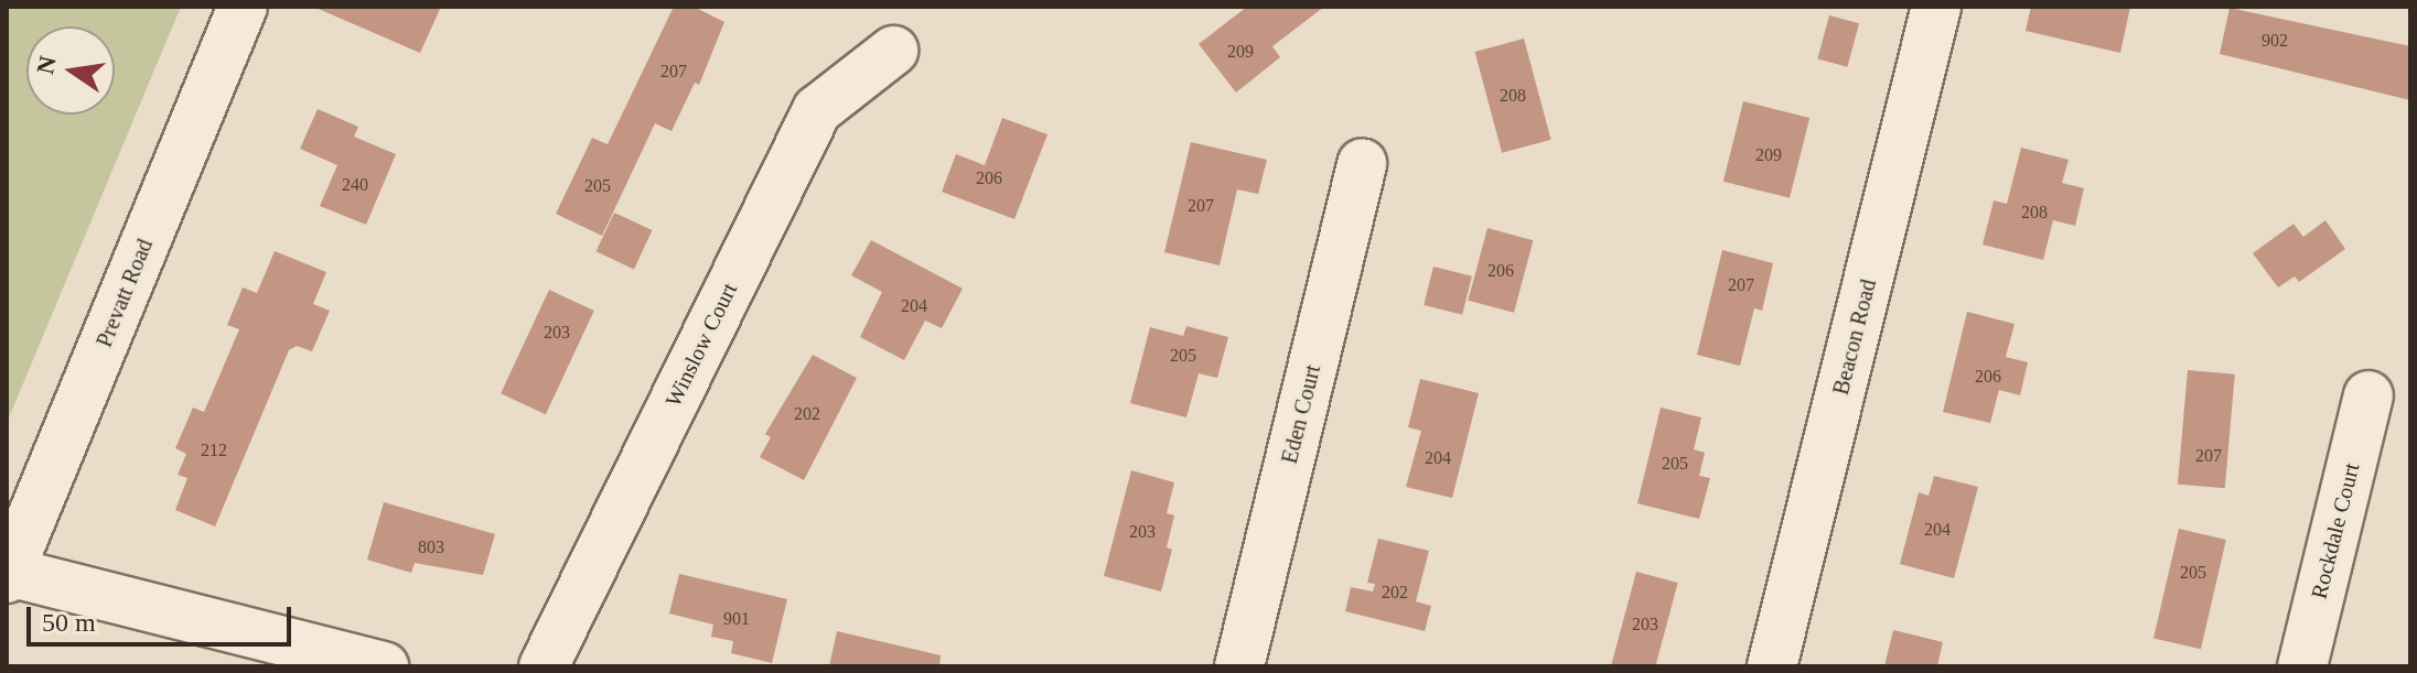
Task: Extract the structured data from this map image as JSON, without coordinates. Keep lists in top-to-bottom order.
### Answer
{
  "streets": {
    "street": [
      "Prevatt Road",
      "Beacon Road",
      "Winslow Court",
      "Eden Court",
      "Rockdale Court"
    ]
  },
  "house_numbers": [
    "902",
    "209",
    "207",
    "208",
    "209",
    "206",
    "240",
    "205",
    "207",
    "208",
    "206",
    "207",
    "204",
    "203",
    "205",
    "206",
    "202",
    "212",
    "207",
    "204",
    "205",
    "204",
    "203",
    "803",
    "205",
    "202",
    "901",
    "203"
  ],
  "scale_bar": "50 m",
  "north": "left"
}
